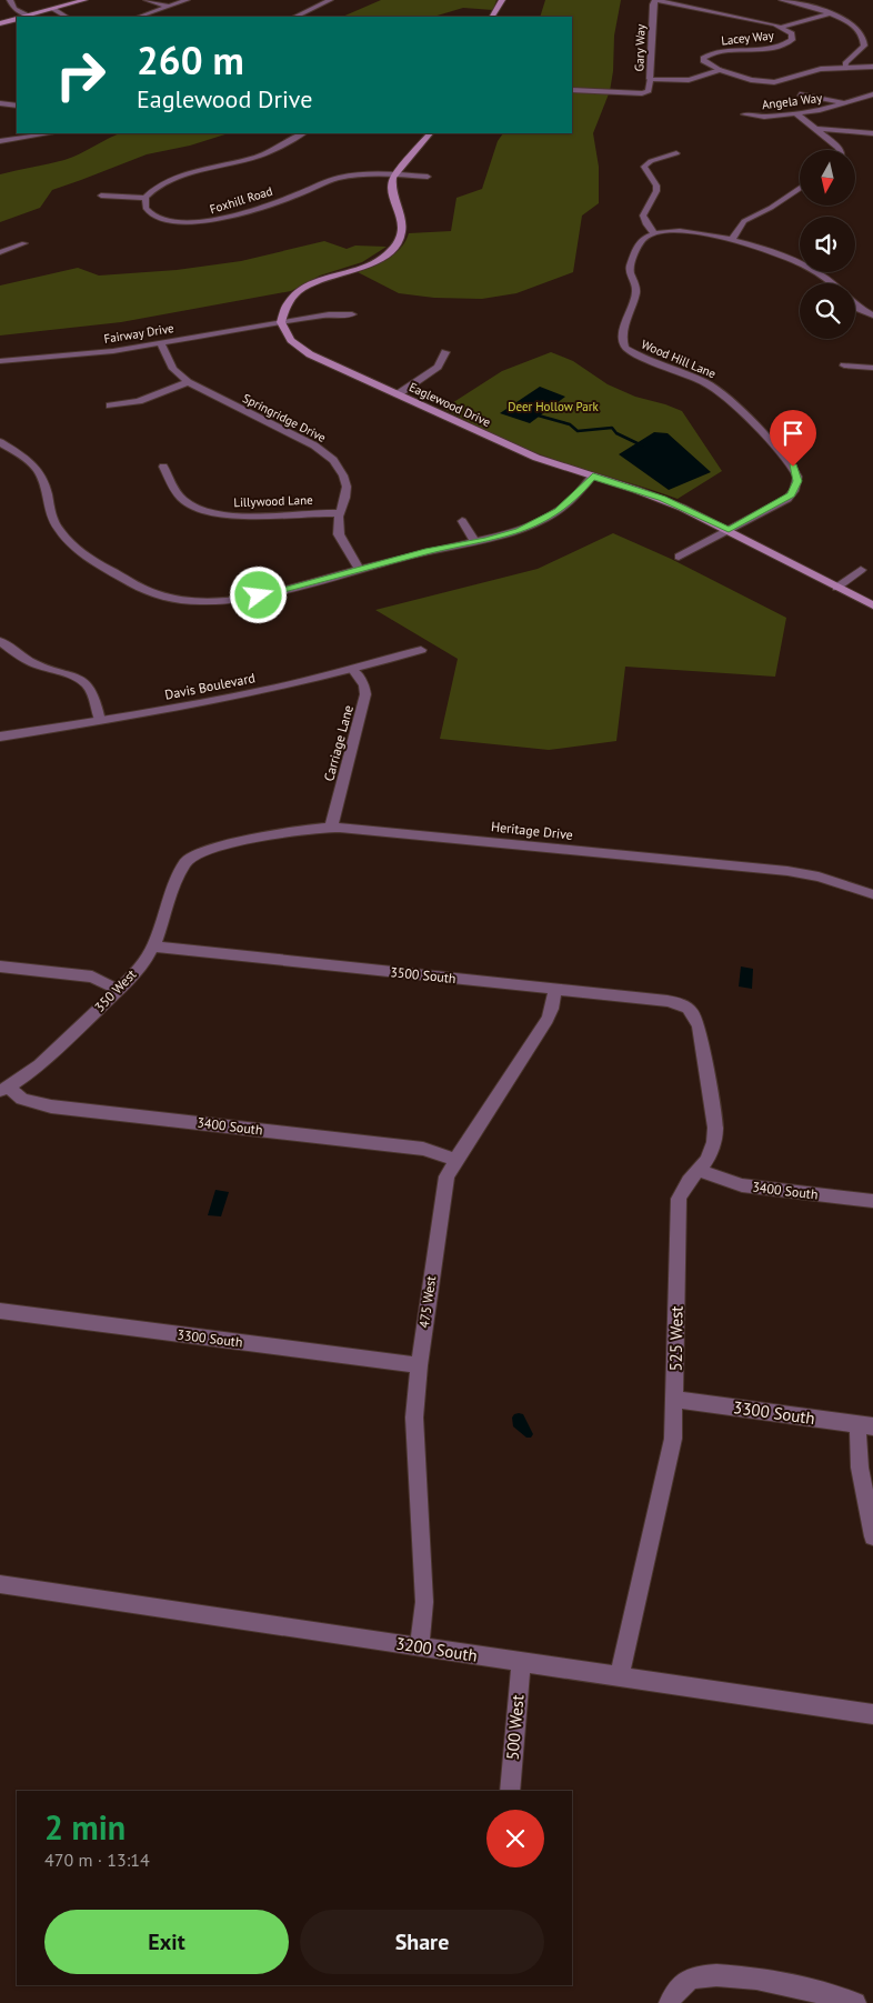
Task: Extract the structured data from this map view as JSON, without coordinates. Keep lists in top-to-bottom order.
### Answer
{
  "streets": {
    "main road": ["Eaglewood Drive"],
    "street": [
      "Lacey Way",
      "Gary Way",
      "Angela Way",
      "Foxhill Road",
      "Fairway Drive",
      "Wood Hill Lane",
      "Springridge Drive",
      "Lillywood Lane",
      "Davis Boulevard",
      "Carriage Lane",
      "Heritage Drive",
      "3500 South",
      "350 West",
      "3400 South",
      "475 West",
      "3300 South",
      "525 West",
      "3200 South",
      "500 West"
    ]
  },
  "crossings": [
    ["Lacey Way", "Gary Way"],
    ["Fairway Drive", "Eaglewood Drive"],
    ["Fairway Drive", "Springridge Drive"],
    ["Wood Hill Lane", "Eaglewood Drive"],
    ["Springridge Drive", "Lillywood Lane"],
    ["Davis Boulevard", "Carriage Lane"],
    ["Carriage Lane", "Heritage Drive"],
    ["Heritage Drive", "350 West"],
    ["3500 South", "350 West"],
    ["3500 South", "475 West"],
    ["3500 South", "525 West"],
    ["350 West", "3400 South"],
    ["3400 South", "475 West"],
    ["3400 South", "525 West"],
    ["475 West", "3300 South"],
    ["475 West", "3200 South"],
    ["3300 South", "525 West"],
    ["525 West", "3200 South"],
    ["3200 South", "500 West"]
  ],
  "parks": ["Deer Hollow Park"],
  "north": "bottom",
  "page": {
    "turn": ["260 m", "Eaglewood Drive"],
    "heading": ["2 min", "470 m · 13:14"],
    "buttons": ["Exit", "Share"]
  }
}
